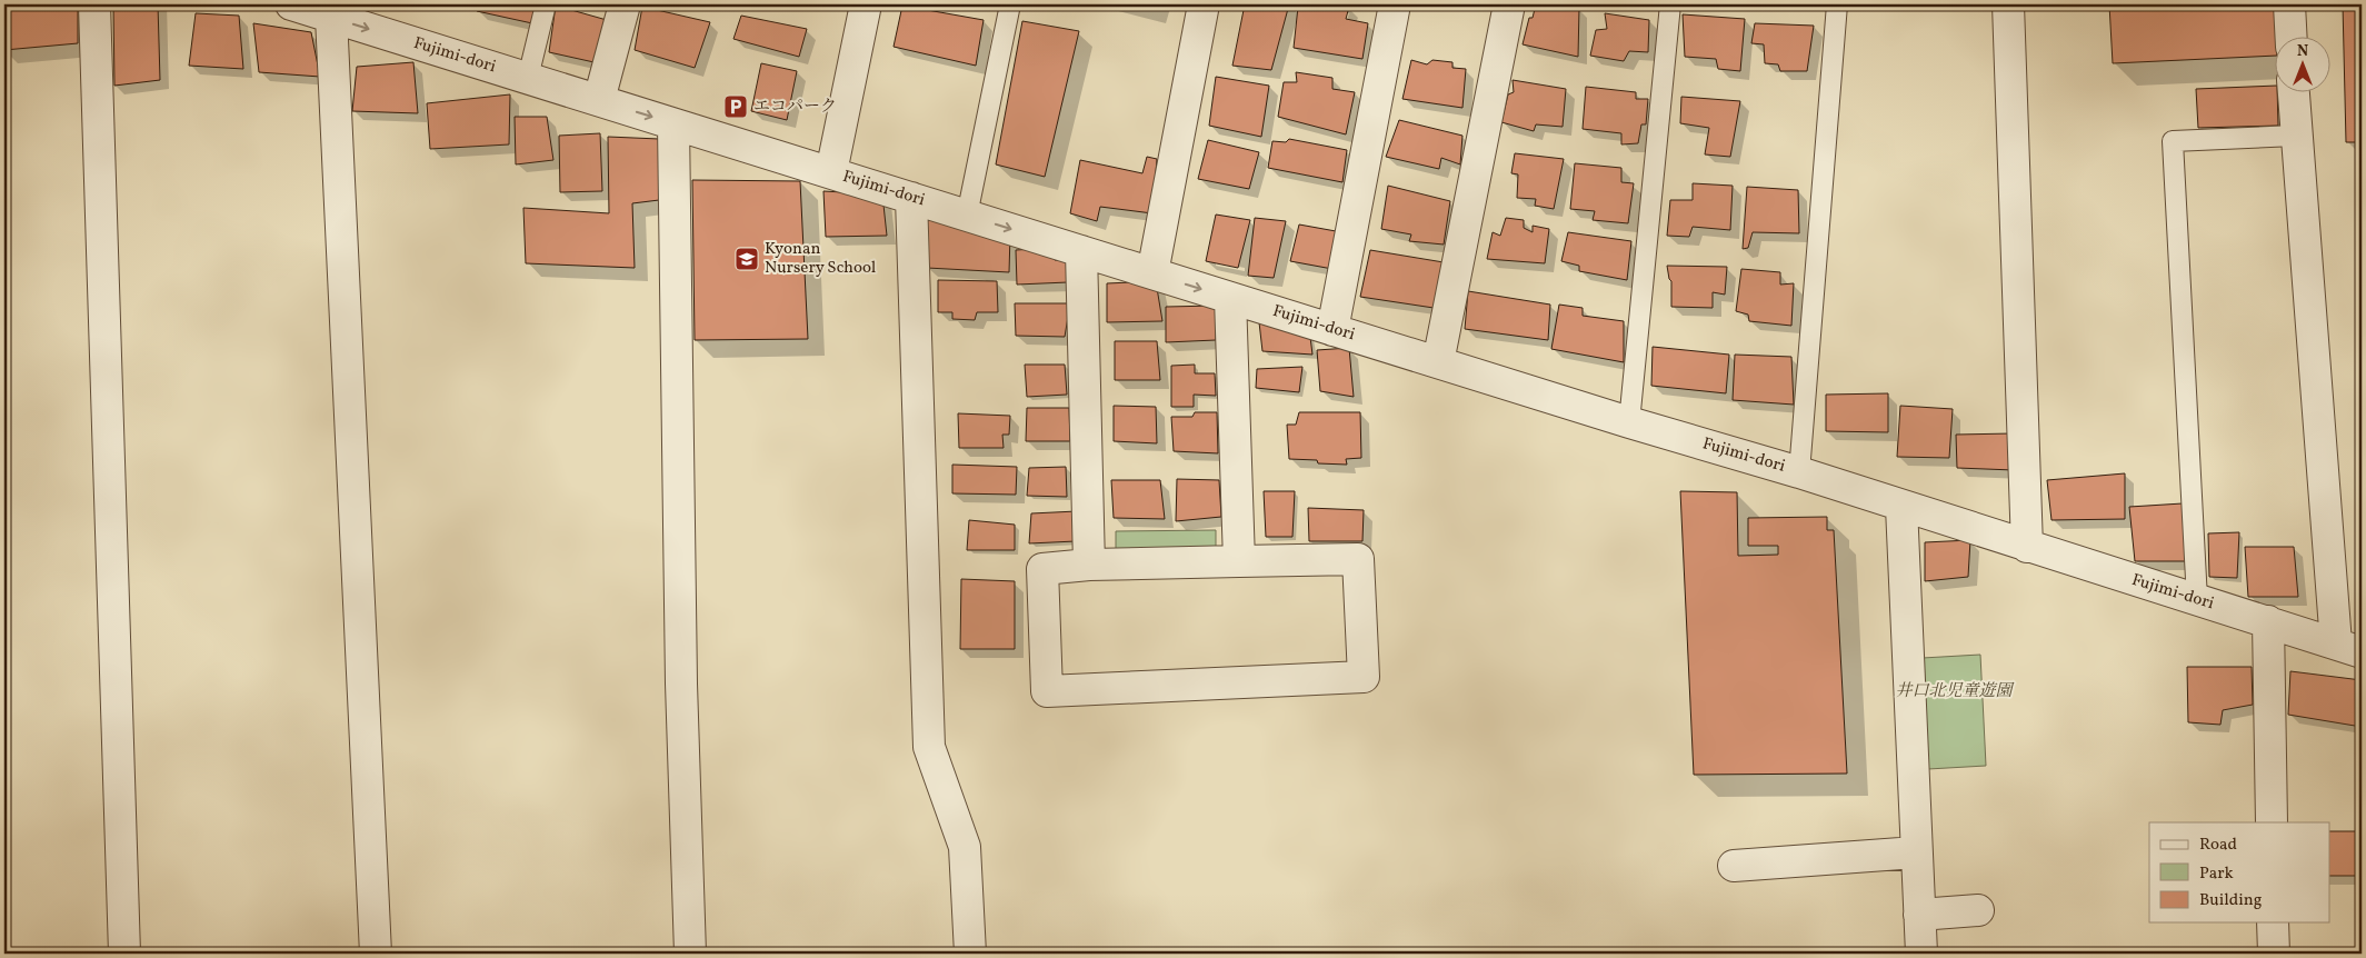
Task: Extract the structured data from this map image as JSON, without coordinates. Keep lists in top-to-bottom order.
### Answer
{
  "streets": {
    "street": ["Fujimi-dori"]
  },
  "parks": ["井口北児童遊園"],
  "places": {
    "parking": ["エコパーク"],
    "school or university": ["Kyonan Nursery School"]
  },
  "legend": ["Road", "Park", "Building"],
  "north": "top"
}
